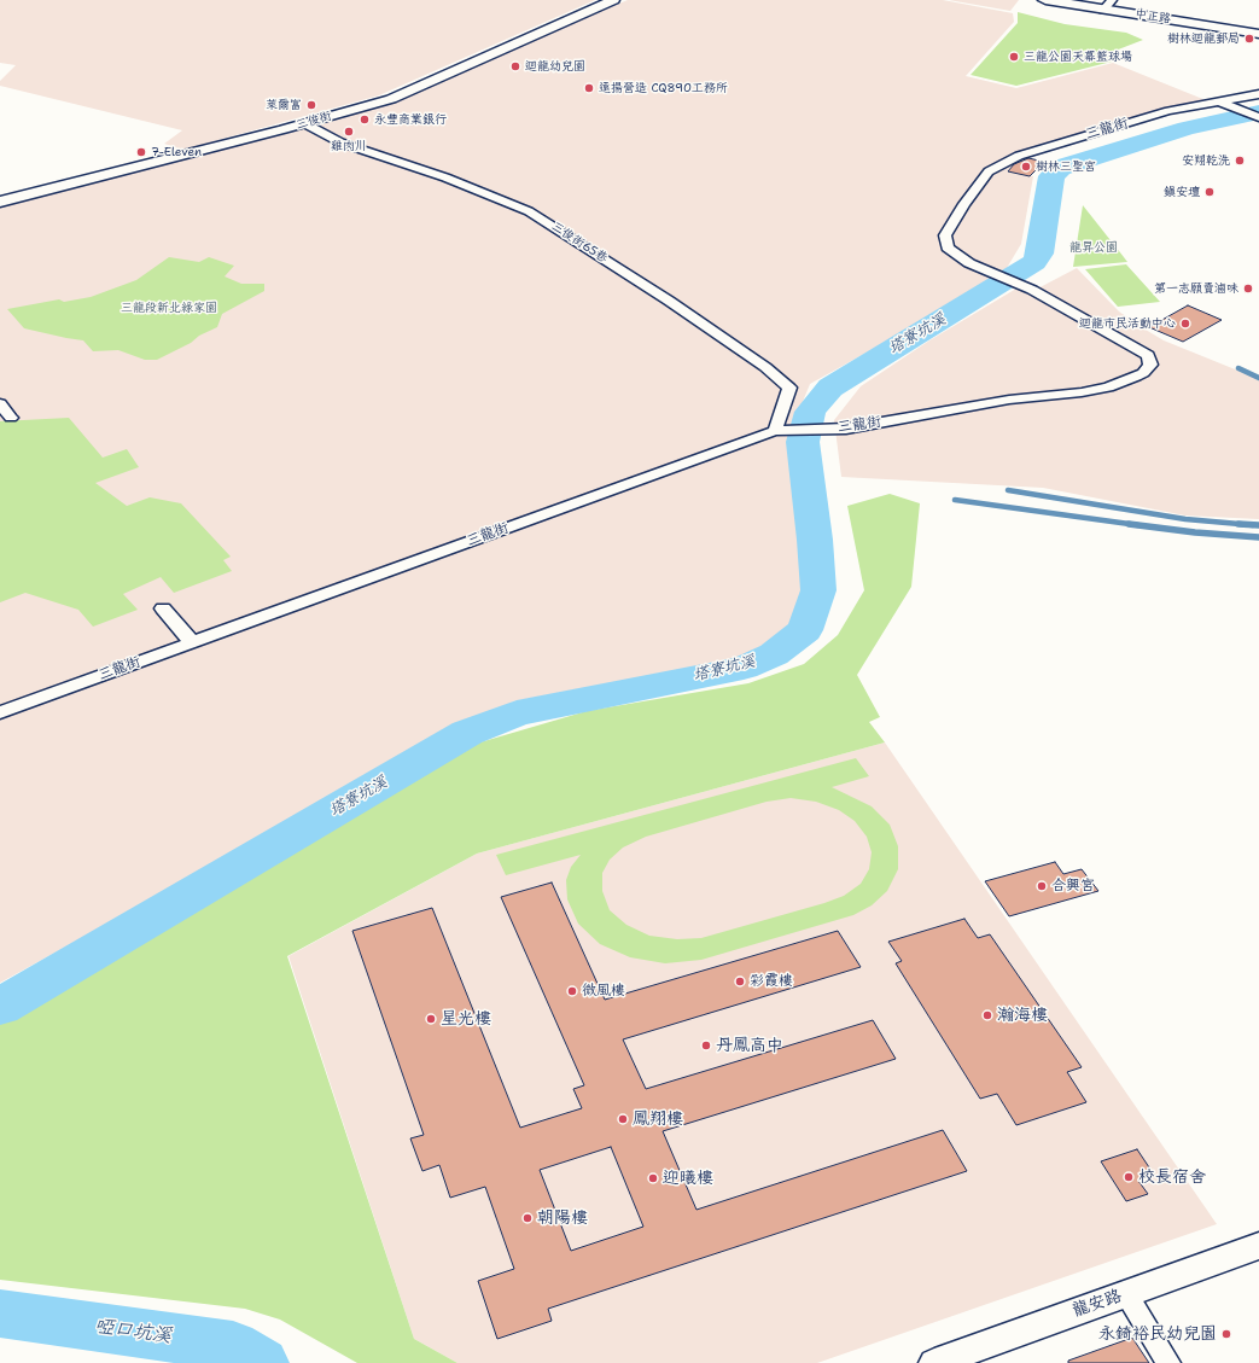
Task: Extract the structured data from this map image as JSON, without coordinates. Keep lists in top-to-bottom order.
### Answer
{
  "streets": {
    "main road": ["中正路"],
    "street": [
      "三俊街",
      "三龍街",
      "三俊街65巷",
      "龍安路"
    ]
  },
  "crossings": [
    ["三俊街", "三俊街65巷"],
    ["三龍街", "三俊街65巷"]
  ],
  "water": ["塔寮坑溪", "啞口坑溪"],
  "parks": ["龍昇公園", "三龍段新北綠家園"],
  "places": [
    "樹林迴龍郵局",
    "三龍公園天幕籃球場",
    "迴龍幼兒園",
    "遠揚營造 CQ890工務所",
    "萊爾富",
    "永豐商業銀行",
    "雞肉川",
    "7-Eleven",
    "安翔乾洗",
    "樹林三聖宮",
    "鎮安壇",
    "第一志願賣滷味",
    "迴龍市民活動中心",
    "合興宮",
    "彩霞樓",
    "微風樓",
    "瀚海樓",
    "星光樓",
    "丹鳳高中",
    "鳳翔樓",
    "校長宿舍",
    "迎曦樓",
    "朝陽樓",
    "永錡裕民幼兒園"
  ]
}
